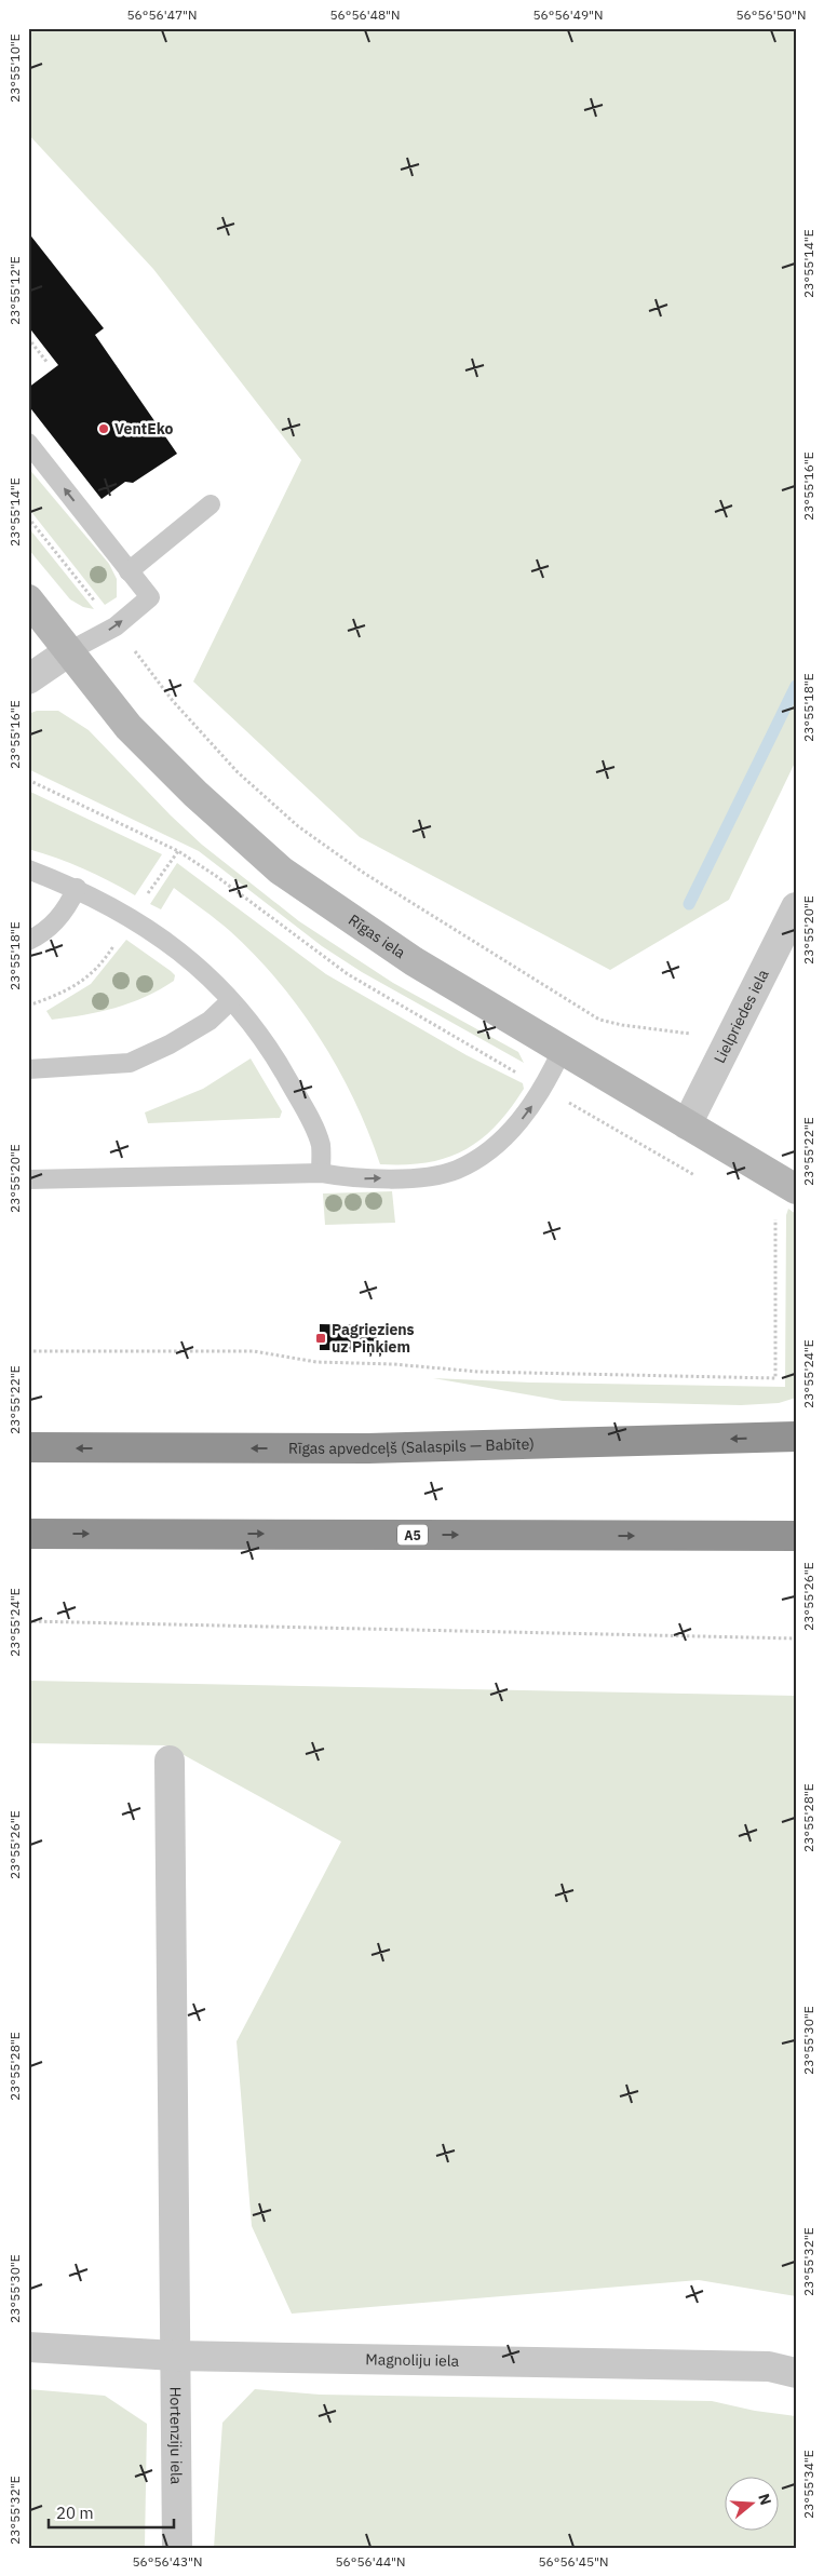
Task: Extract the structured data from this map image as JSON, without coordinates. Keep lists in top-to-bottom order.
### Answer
{
  "streets": {
    "highway": ["Rīgas apvedceļš (Salaspils — Babīte)", "A5"],
    "main road": ["Rīgas iela"],
    "street": ["Lielpriedes iela", "Magnoliju iela", "Hortenziju iela"]
  },
  "crossings": [
    ["Rīgas iela", "Lielpriedes iela"],
    ["Magnoliju iela", "Hortenziju iela"]
  ],
  "places": {
    "other": ["VentEko"],
    "transit": ["Pagrieziens uz Piņķiem"]
  },
  "scale_bar": "20 m",
  "north": "right",
  "coordinates": [
    "56°56'47\"N",
    "56°56'48\"N",
    "56°56'49\"N",
    "56°56'50\"N",
    "23°55'10\"E",
    "23°55'14\"E",
    "23°55'12\"E",
    "23°55'16\"E",
    "23°55'18\"E",
    "23°55'20\"E",
    "23°55'22\"E",
    "23°55'24\"E",
    "23°55'26\"E",
    "23°55'28\"E",
    "23°55'30\"E",
    "23°55'32\"E",
    "23°55'34\"E",
    "56°56'43\"N",
    "56°56'44\"N",
    "56°56'45\"N"
  ]
}
